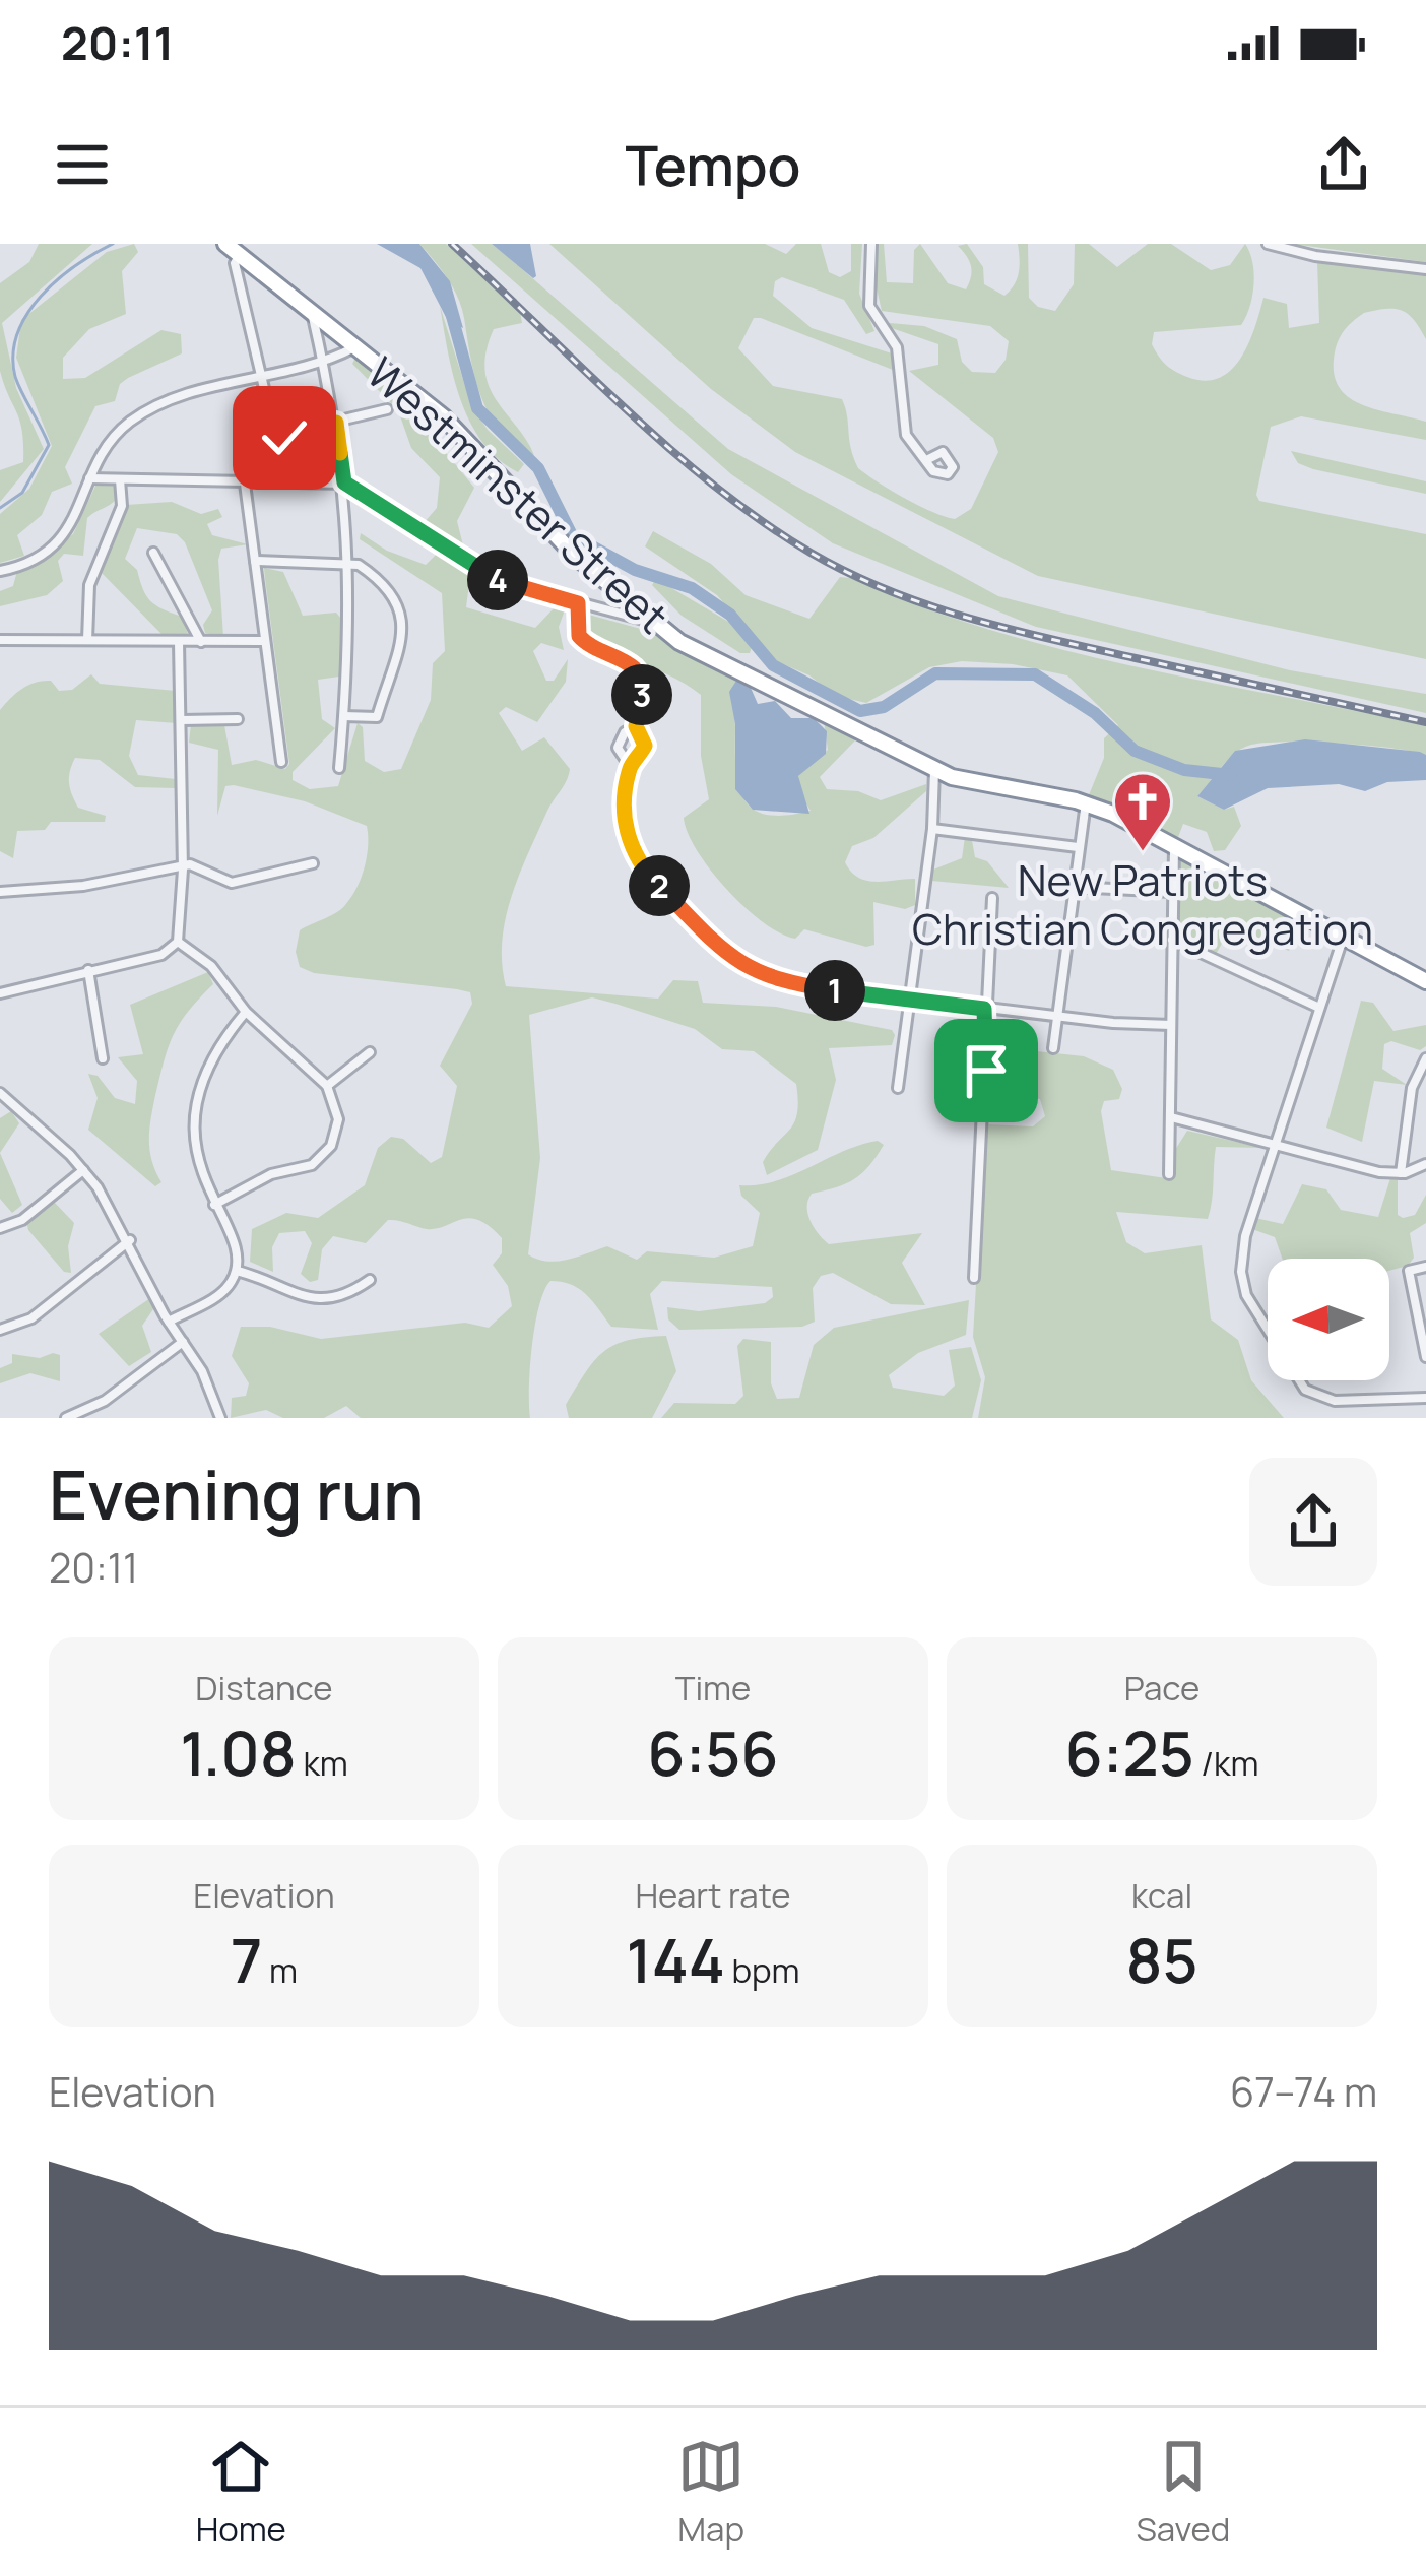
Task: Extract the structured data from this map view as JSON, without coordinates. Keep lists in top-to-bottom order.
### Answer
{
  "streets": {
    "highway": ["Westminster Street"]
  },
  "places": {
    "church": ["New Patriots Christian Congregation"]
  },
  "north": "left",
  "page": {
    "status": "20:11",
    "header": "Tempo",
    "pins": [
      "4",
      "3",
      "2",
      "1"
    ],
    "heading": ["Evening run", "20:11"],
    "stats": [
      ["Distance", "1.08 km"],
      ["Time", "6:56"],
      ["Pace", "6:25 /km"],
      ["Elevation", "7 m"],
      ["Heart rate", "144 bpm"],
      ["kcal", "85"]
    ],
    "chart": ["Elevation", "67–74 m"],
    "tabs": ["Home", "Map", "Saved"]
  }
}
